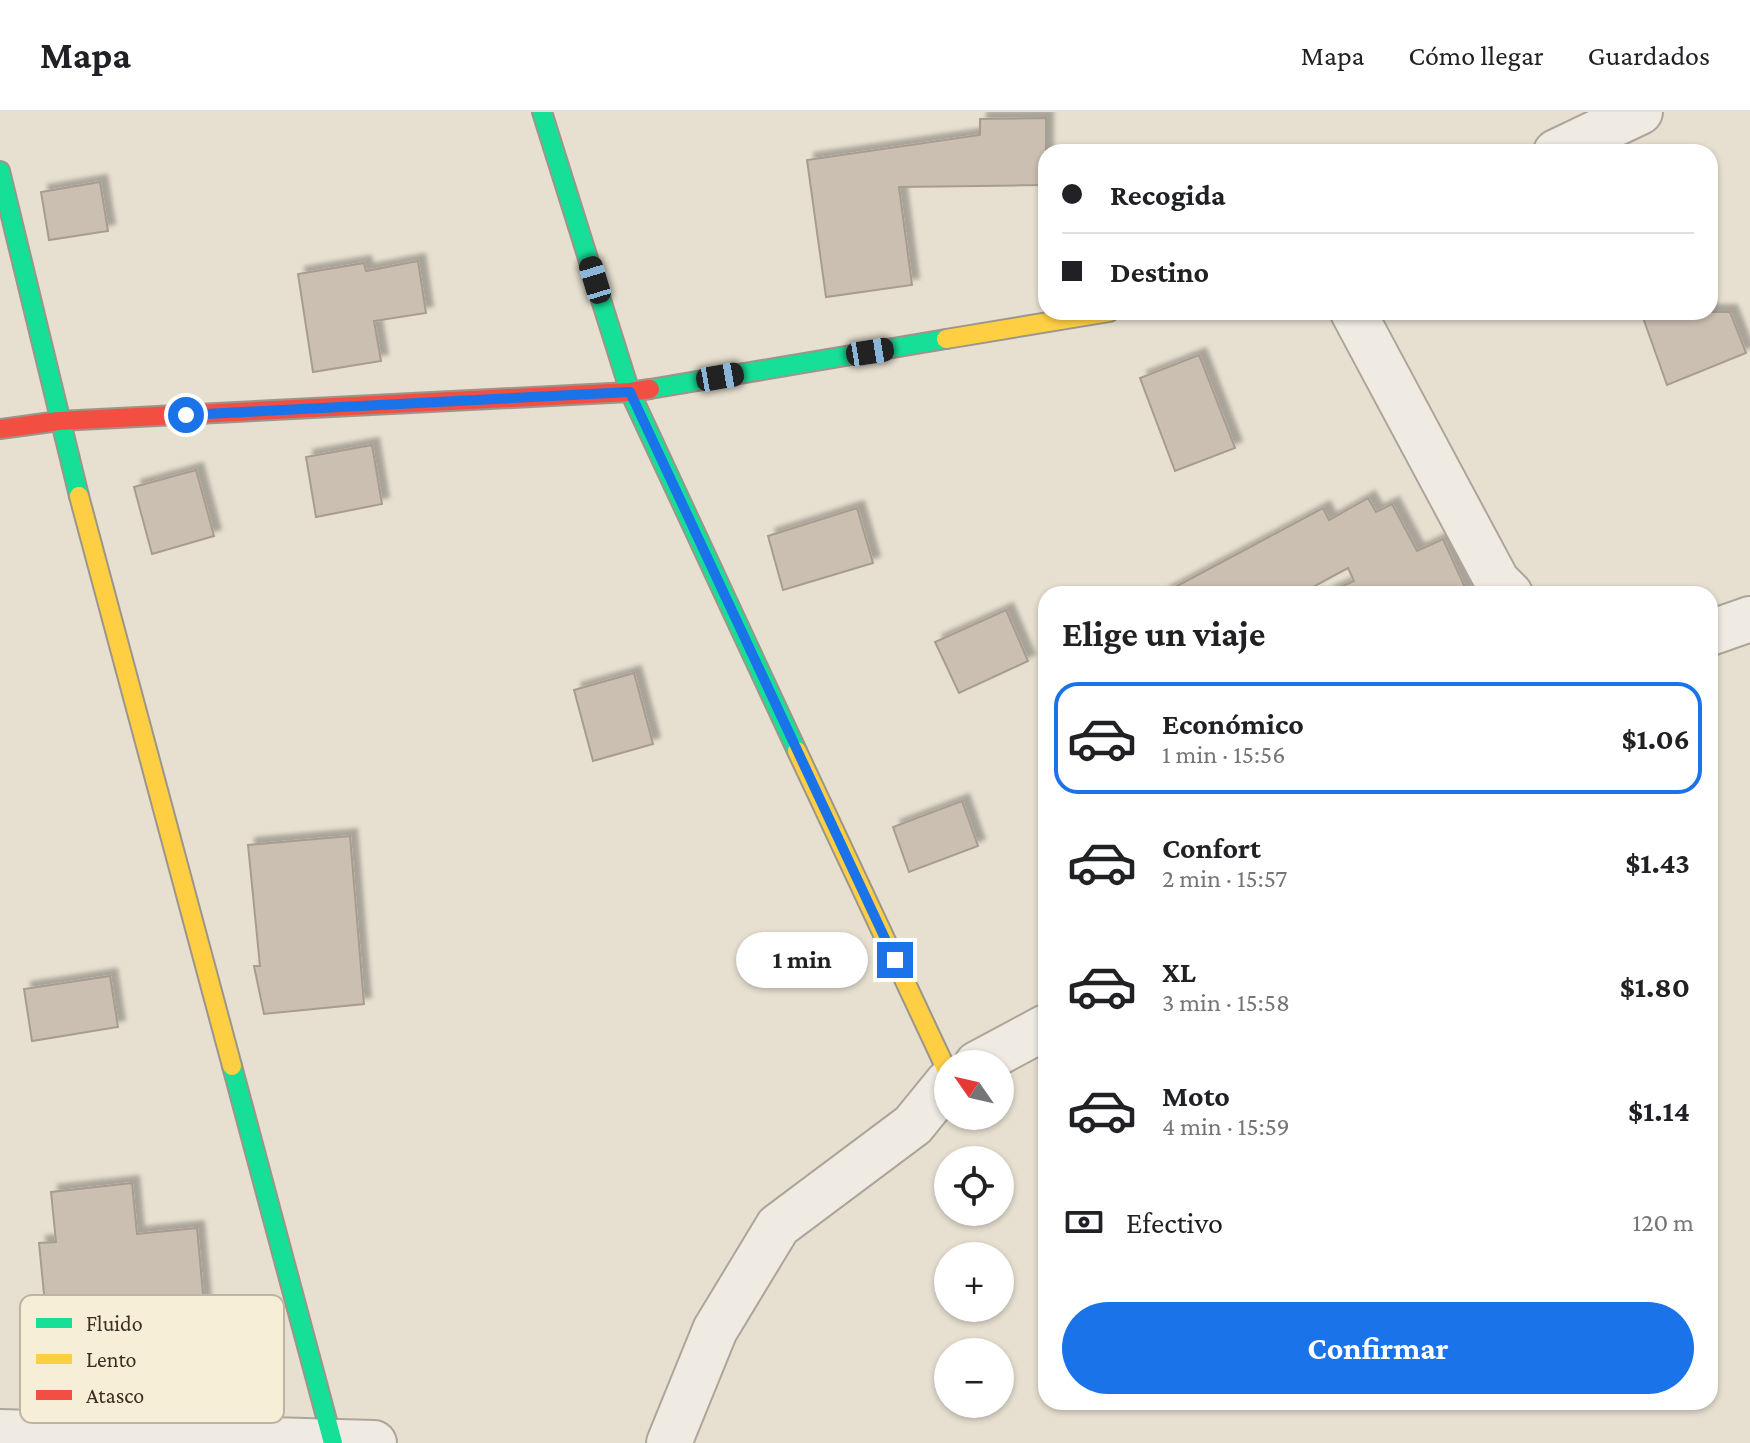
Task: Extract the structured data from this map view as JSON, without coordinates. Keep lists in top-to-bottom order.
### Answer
{
  "legend": ["Fluido", "Lento", "Atasco"],
  "north": "top left",
  "page": {
    "header": "Mapa",
    "nav": ["Mapa", "Cómo llegar", "Guardados"],
    "banner": ["Recogida", "Destino"],
    "heading": "Elige un viaje",
    "list": [
      {
        "name": "Económico",
        "note": "1 min · 15:56",
        "value": "$1.06"
      },
      {
        "name": "Confort",
        "note": "2 min · 15:57",
        "value": "$1.43"
      },
      {
        "name": "XL",
        "note": "3 min · 15:58",
        "value": "$1.80"
      },
      {
        "name": "Moto",
        "note": "4 min · 15:59",
        "value": "$1.14"
      }
    ],
    "bubble": "1 min",
    "map_buttons": ["+", "−"],
    "pay": ["Efectivo", "120 m"],
    "buttons": "Confirmar"
  }
}
